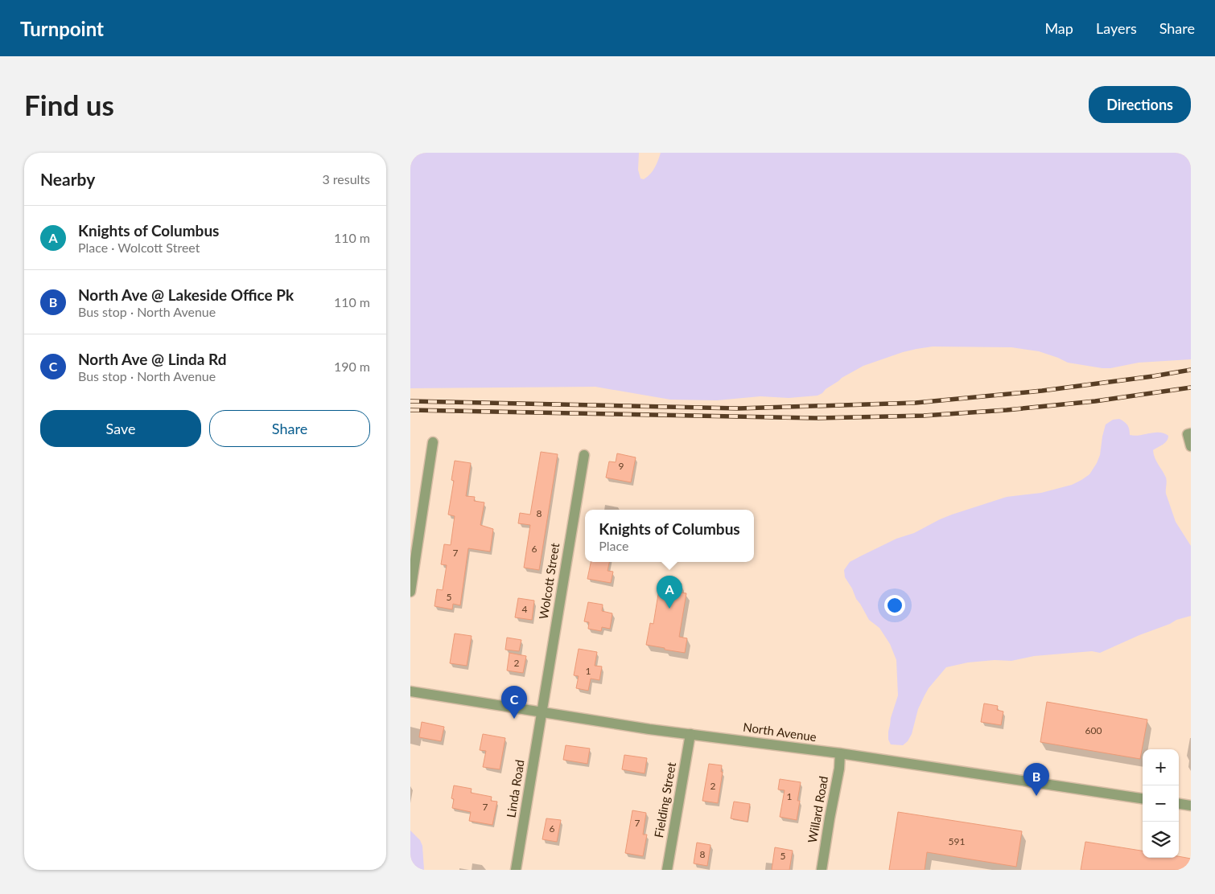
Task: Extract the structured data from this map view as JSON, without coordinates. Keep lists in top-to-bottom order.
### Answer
{
  "streets": {
    "street": [
      "Wolcott Street",
      "North Avenue",
      "Linda Road",
      "Fielding Street",
      "Willard Road"
    ]
  },
  "crossings": [
    ["Wolcott Street", "North Avenue"],
    ["Wolcott Street", "Linda Road"],
    ["North Avenue", "Linda Road"],
    ["North Avenue", "Fielding Street"],
    ["North Avenue", "Willard Road"]
  ],
  "house_numbers": [
    "9",
    "8",
    "6",
    "7",
    "5",
    "4",
    "2",
    "1",
    "600",
    "2",
    "1",
    "7",
    "7",
    "6",
    "591",
    "8",
    "5"
  ],
  "page": {
    "header": "Turnpoint",
    "nav": ["Map", "Layers", "Share"],
    "buttons": [
      "Directions",
      ["Save", "Share"]
    ],
    "title": "Find us",
    "heading": ["Nearby", "3 results"],
    "list": [
      {
        "mark": "A",
        "name": "Knights of Columbus",
        "note": "Place · Wolcott Street",
        "value": "110 m"
      },
      {
        "mark": "B",
        "name": "North Ave @ Lakeside Office Pk",
        "note": "Bus stop · North Avenue",
        "value": "110 m"
      },
      {
        "mark": "C",
        "name": "North Ave @ Linda Rd",
        "note": "Bus stop · North Avenue",
        "value": "190 m"
      }
    ],
    "popup": ["Knights of Columbus", "Place"],
    "pins": ["A", "C", "B"],
    "map_buttons": ["+", "−"]
  }
}
